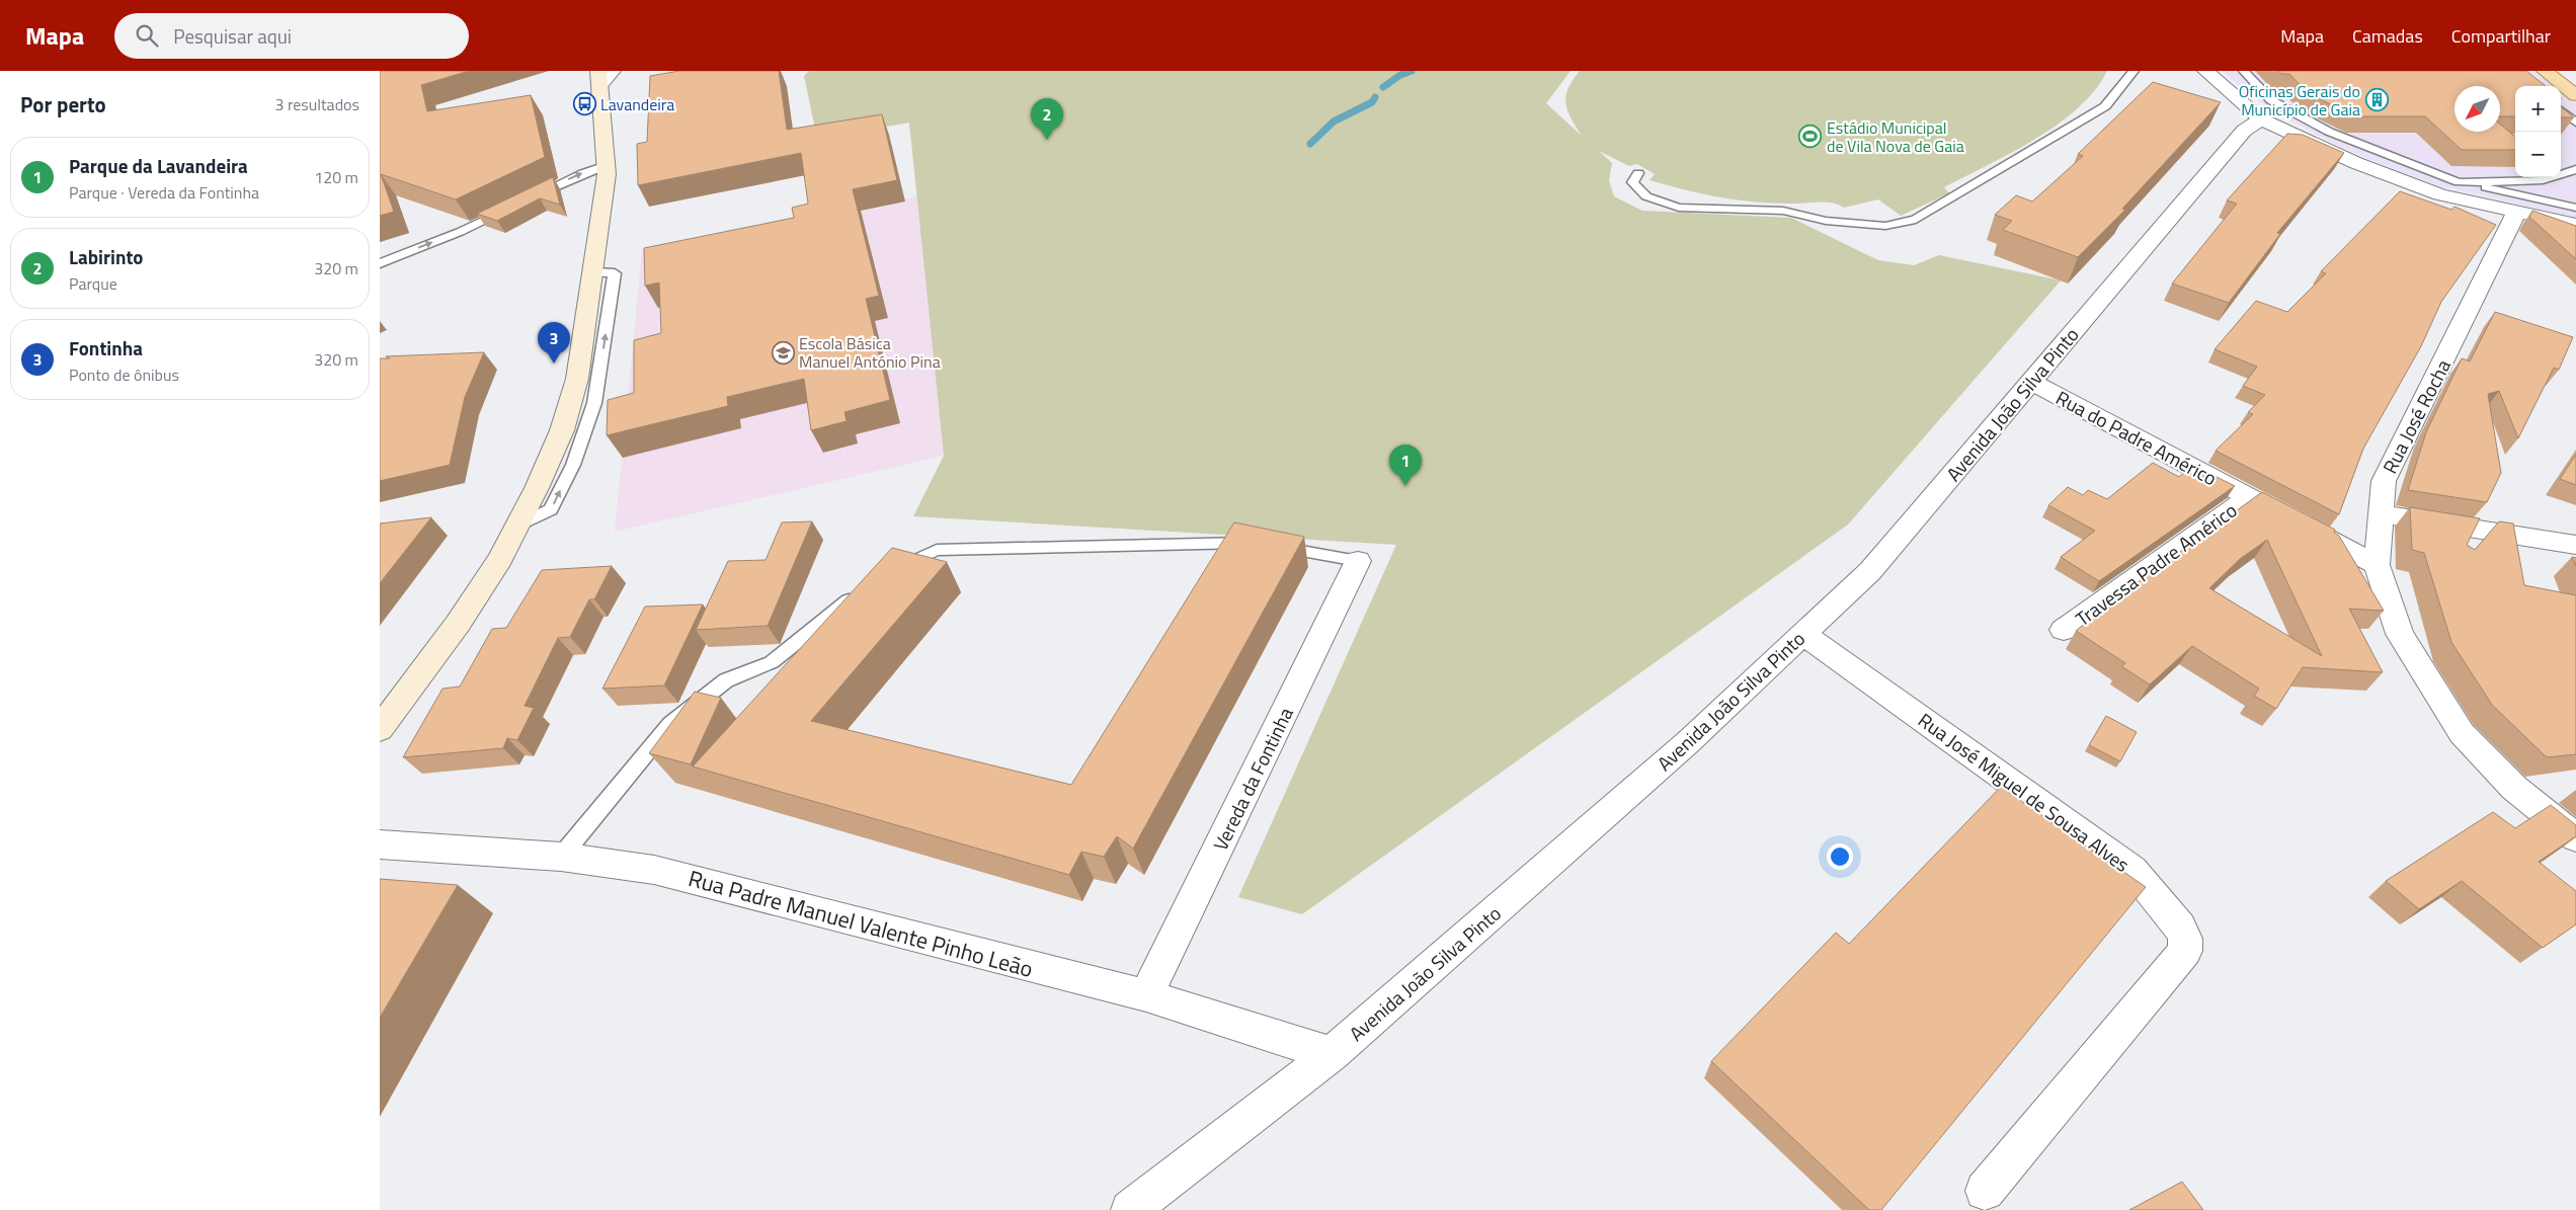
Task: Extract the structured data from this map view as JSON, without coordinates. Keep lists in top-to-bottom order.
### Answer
{
  "streets": {
    "street": [
      "Avenida João Silva Pinto",
      "Rua José Rocha",
      "Rua do Padre Américo",
      "Travessa Padre Américo",
      "Vereda da Fontinha",
      "Rua José Miguel de Sousa Alves",
      "Rua Padre Manuel Valente Pinho Leão"
    ]
  },
  "crossings": [
    ["Avenida João Silva Pinto", "Rua do Padre Américo"],
    ["Avenida João Silva Pinto", "Rua José Miguel de Sousa Alves"],
    ["Avenida João Silva Pinto", "Rua Padre Manuel Valente Pinho Leão"],
    ["Rua José Rocha", "Rua do Padre Américo"],
    ["Rua do Padre Américo", "Travessa Padre Américo"],
    ["Vereda da Fontinha", "Rua Padre Manuel Valente Pinho Leão"]
  ],
  "places": {
    "building": ["Oficinas Gerais do Município de Gaia"],
    "bus stop": ["Lavandeira"],
    "sports": ["Estádio Municipal de Vila Nova de Gaia"],
    "school or university": ["Escola Básica Manuel António Pina"]
  },
  "north": "bottom left",
  "page": {
    "header": "Mapa",
    "search": "Pesquisar aqui",
    "nav": ["Mapa", "Camadas", "Compartilhar"],
    "heading": ["Por perto", "3 resultados"],
    "map_buttons": ["+", "−"],
    "pins": ["2", "3", "1"],
    "list": [
      {
        "mark": "1",
        "name": "Parque da Lavandeira",
        "note": "Parque · Vereda da Fontinha",
        "value": "120 m"
      },
      {
        "mark": "2",
        "name": "Labirinto",
        "note": "Parque",
        "value": "320 m"
      },
      {
        "mark": "3",
        "name": "Fontinha",
        "note": "Ponto de ônibus",
        "value": "320 m"
      }
    ]
  }
}
